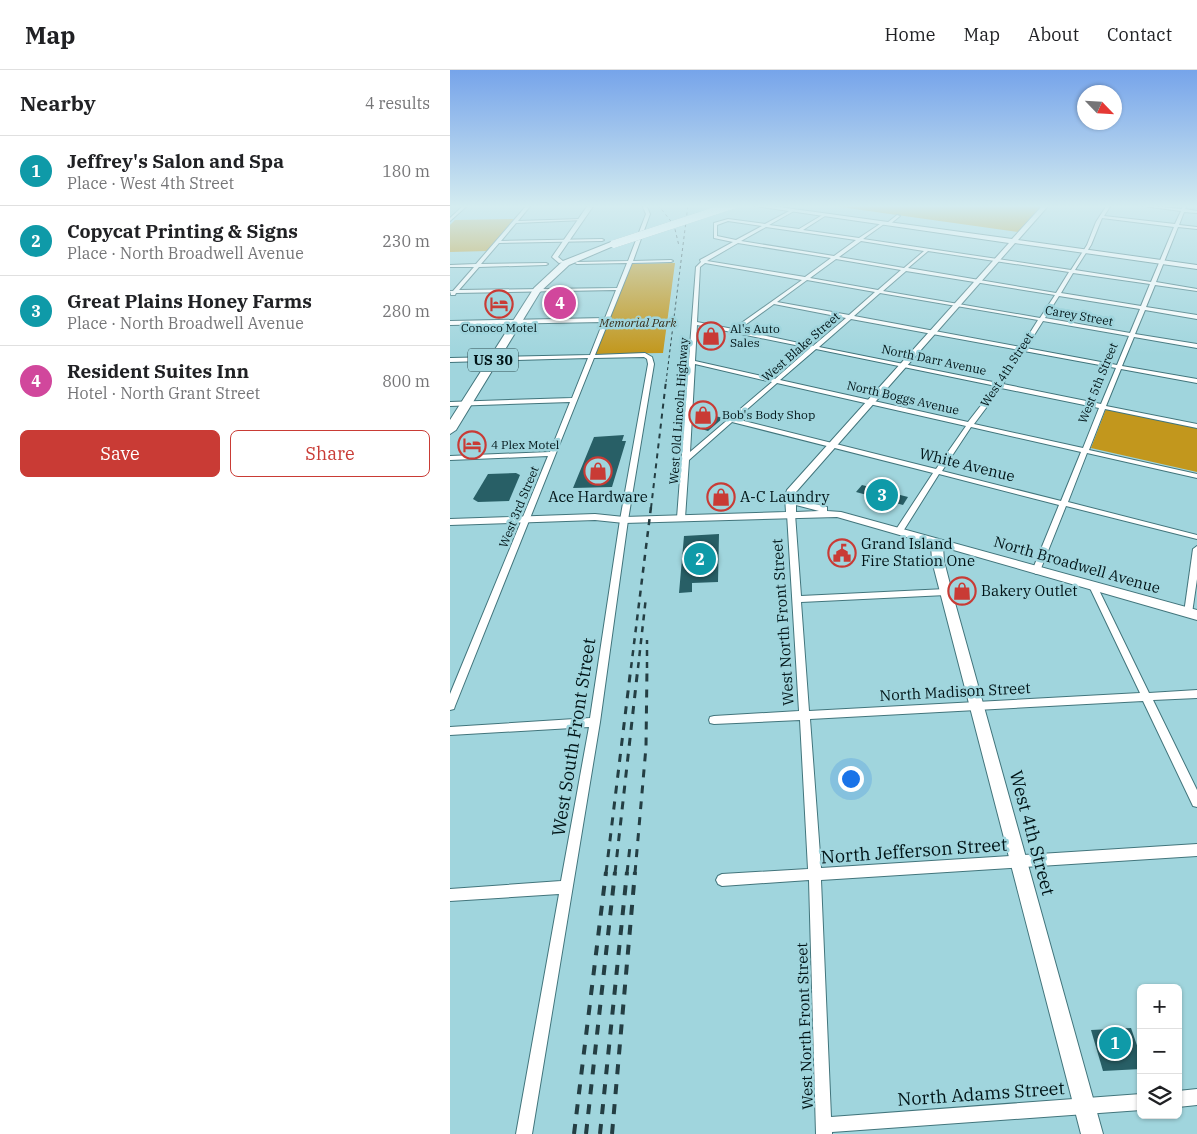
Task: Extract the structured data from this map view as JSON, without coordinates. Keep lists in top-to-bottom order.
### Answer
{
  "streets": {
    "highway": ["US 30"],
    "street": [
      "Carey Street",
      "West Blake Street",
      "North Darr Avenue",
      "West 4th Street",
      "West 5th Street",
      "North Boggs Avenue",
      "West Old Lincoln Highway",
      "White Avenue",
      "West 3rd Street",
      "North Broadwell Avenue",
      "West North Front Street",
      "North Madison Street",
      "West South Front Street",
      "North Jefferson Street",
      "North Adams Street"
    ]
  },
  "crossings": [
    ["Carey Street", "West Blake Street"],
    ["Carey Street", "West 4th Street"],
    ["Carey Street", "West 5th Street"],
    ["Carey Street", "West Old Lincoln Highway"],
    ["West Blake Street", "North Darr Avenue"],
    ["West Blake Street", "North Boggs Avenue"],
    ["West Blake Street", "West Old Lincoln Highway"],
    ["West Blake Street", "White Avenue"],
    ["North Darr Avenue", "West 4th Street"],
    ["North Darr Avenue", "West 5th Street"],
    ["North Darr Avenue", "West Old Lincoln Highway"],
    ["West 4th Street", "North Boggs Avenue"],
    ["West 4th Street", "White Avenue"],
    ["West 4th Street", "North Broadwell Avenue"],
    ["West 4th Street", "North Madison Street"],
    ["West 4th Street", "North Jefferson Street"],
    ["West 4th Street", "North Adams Street"],
    ["West 5th Street", "North Boggs Avenue"],
    ["West 5th Street", "White Avenue"],
    ["West 5th Street", "North Broadwell Avenue"],
    ["North Boggs Avenue", "West Old Lincoln Highway"],
    ["West Old Lincoln Highway", "North Broadwell Avenue"],
    ["West 3rd Street", "North Broadwell Avenue"],
    ["West 3rd Street", "West South Front Street"],
    ["North Broadwell Avenue", "West North Front Street"],
    ["North Broadwell Avenue", "West South Front Street"],
    ["West North Front Street", "North Madison Street"],
    ["West North Front Street", "North Jefferson Street"],
    ["West North Front Street", "North Adams Street"]
  ],
  "parks": ["Memorial Park"],
  "places": {
    "hotel": ["Conoco Motel", "4 Plex Motel"],
    "shop": [
      "Al's Auto Sales",
      "Bob's Body Shop",
      "Ace Hardware",
      "A-C Laundry",
      "Bakery Outlet"
    ],
    "public building": ["Grand Island Fire Station One"]
  },
  "north": "bottom right",
  "page": {
    "header": "Map",
    "nav": [
      "Home",
      "Map",
      "About",
      "Contact"
    ],
    "heading": ["Nearby", "4 results"],
    "list": [
      {
        "mark": "1",
        "name": "Jeffrey's Salon and Spa",
        "note": "Place · West 4th Street",
        "value": "180 m"
      },
      {
        "mark": "2",
        "name": "Copycat Printing & Signs",
        "note": "Place · North Broadwell Avenue",
        "value": "230 m"
      },
      {
        "mark": "3",
        "name": "Great Plains Honey Farms",
        "note": "Place · North Broadwell Avenue",
        "value": "280 m"
      },
      {
        "mark": "4",
        "name": "Resident Suites Inn",
        "note": "Hotel · North Grant Street",
        "value": "800 m"
      }
    ],
    "pins": [
      "4",
      "3",
      "2",
      "1"
    ],
    "buttons": ["Save", "Share"],
    "map_buttons": ["+", "−"]
  }
}
